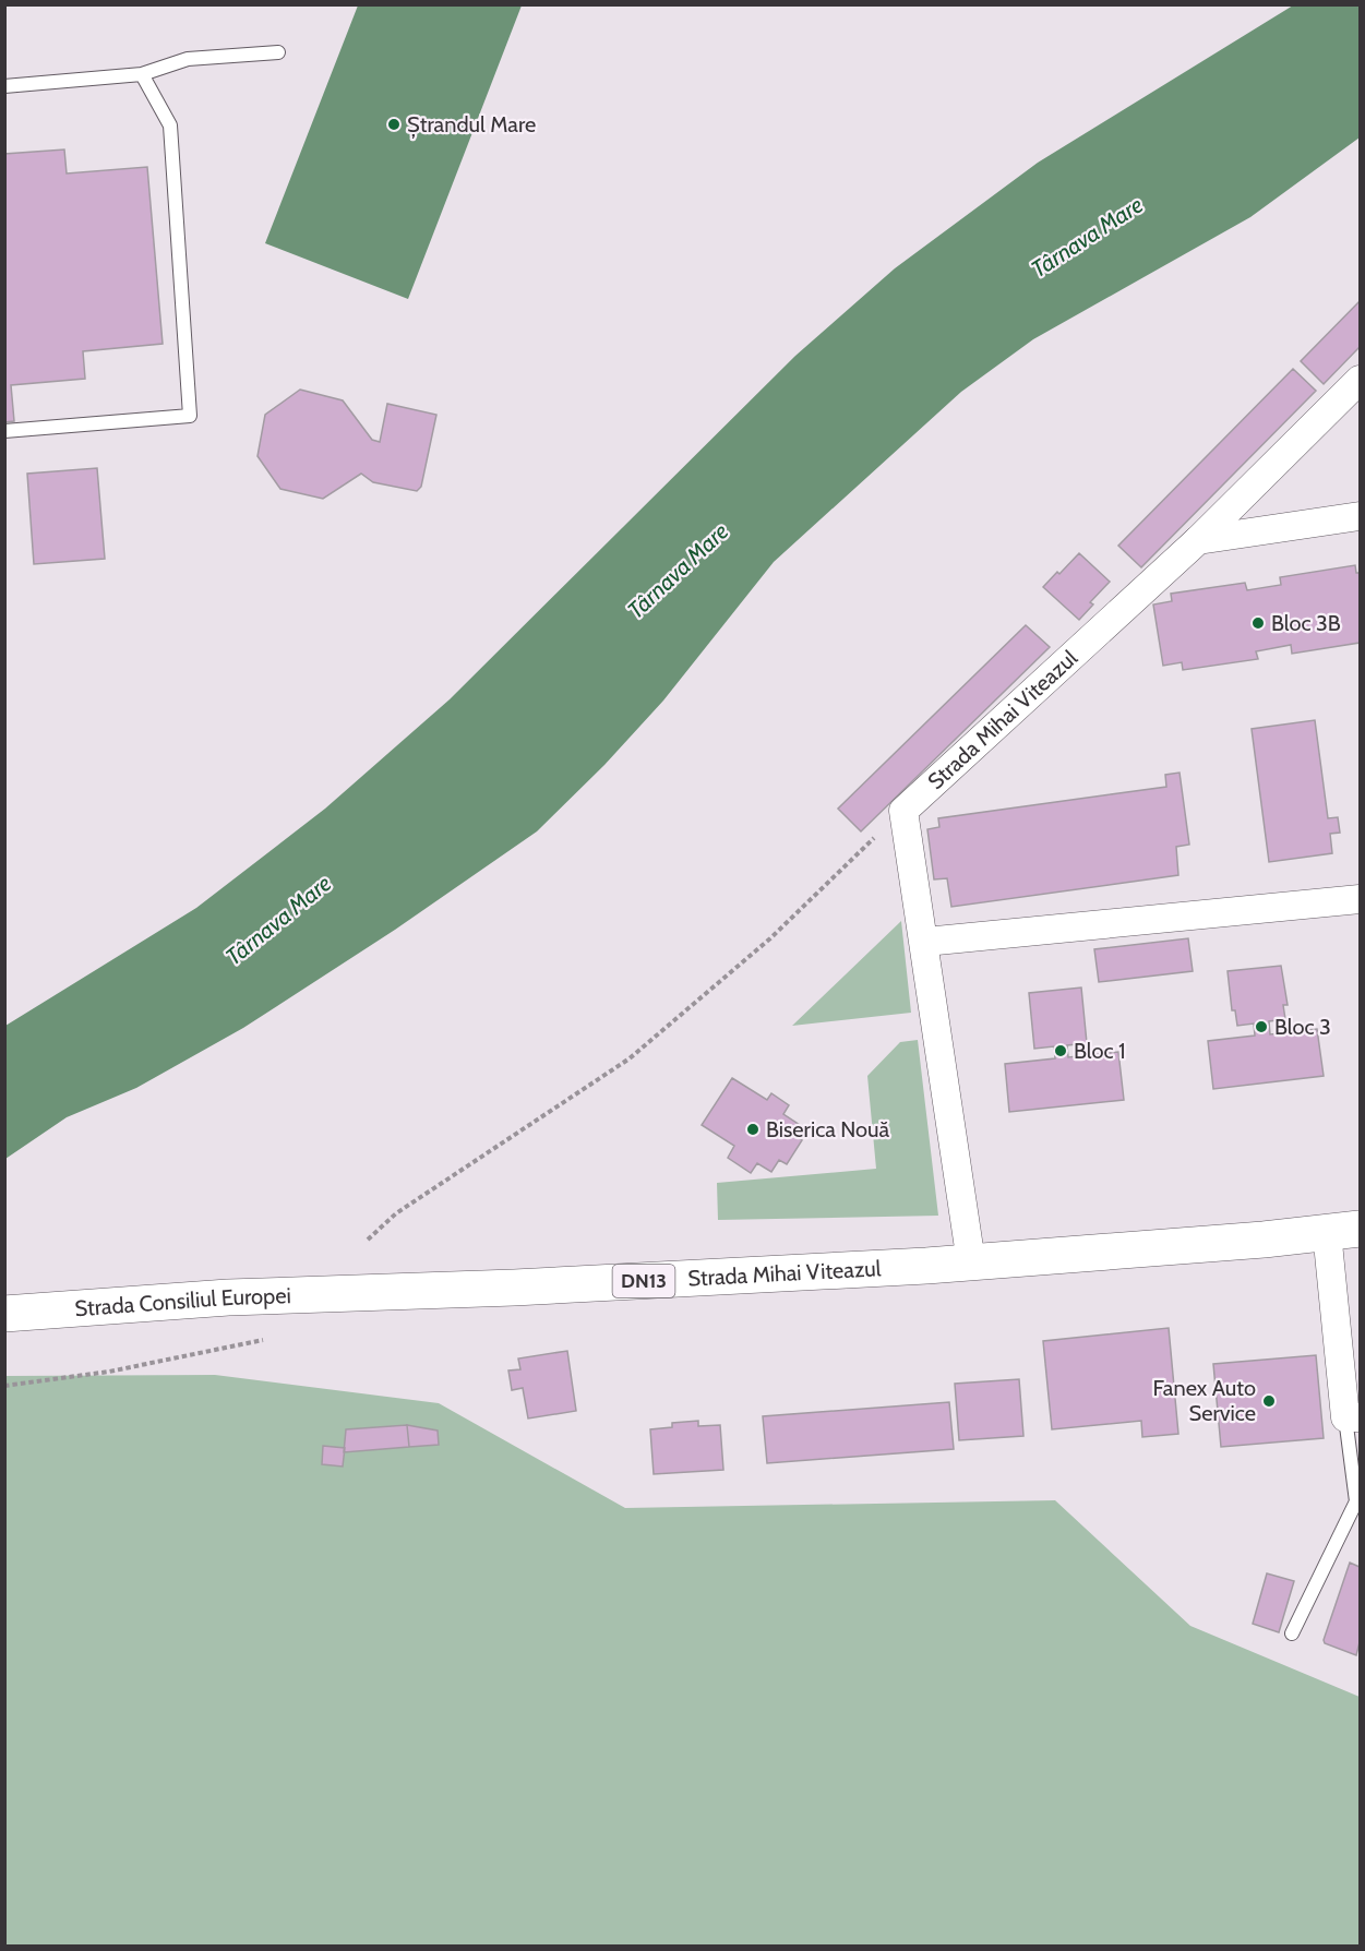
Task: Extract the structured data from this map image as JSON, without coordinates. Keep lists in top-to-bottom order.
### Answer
{
  "streets": {
    "highway": ["Strada Mihai Viteazul", "DN13", "Strada Consiliul Europei"]
  },
  "crossings": [
    ["Strada Mihai Viteazul", "Strada Consiliul Europei"]
  ],
  "water": ["Târnava Mare"],
  "places": [
    "Ștrandul Mare",
    "Bloc 3B",
    "Bloc 3",
    "Bloc 1",
    "Biserica Nouă",
    "Fanex Auto Service"
  ]
}
